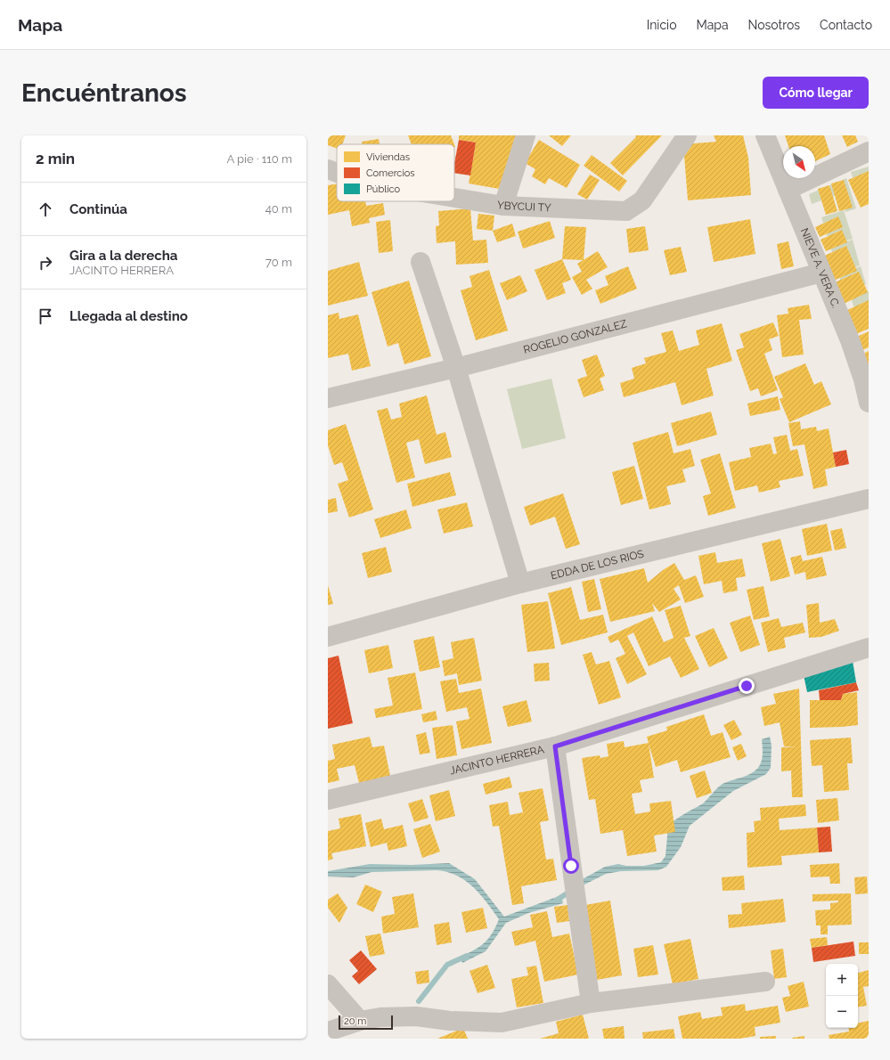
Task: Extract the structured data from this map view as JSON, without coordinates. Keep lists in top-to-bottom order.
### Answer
{
  "streets": {
    "street": [
      "YBYCUI TY",
      "NIEVE A. VERA C.",
      "ROGELIO GONZALEZ",
      "EDDA DE LOS RIOS",
      "JACINTO HERRERA"
    ]
  },
  "crossings": [
    ["NIEVE A. VERA C.", "ROGELIO GONZALEZ"]
  ],
  "legend": ["Viviendas", "Comercios", "Público"],
  "scale_bar": "20 m",
  "north": "bottom right",
  "page": {
    "header": "Mapa",
    "nav": [
      "Inicio",
      "Mapa",
      "Nosotros",
      "Contacto"
    ],
    "buttons": "Cómo llegar",
    "title": "Encuéntranos",
    "heading": ["2 min", "A pie · 110 m"],
    "list": [
      ["Continúa", "40 m"],
      ["Gira a la derecha", "JACINTO HERRERA", "70 m"],
      "Llegada al destino"
    ],
    "map_buttons": ["+", "−"],
    "scale": "20 m"
  }
}
